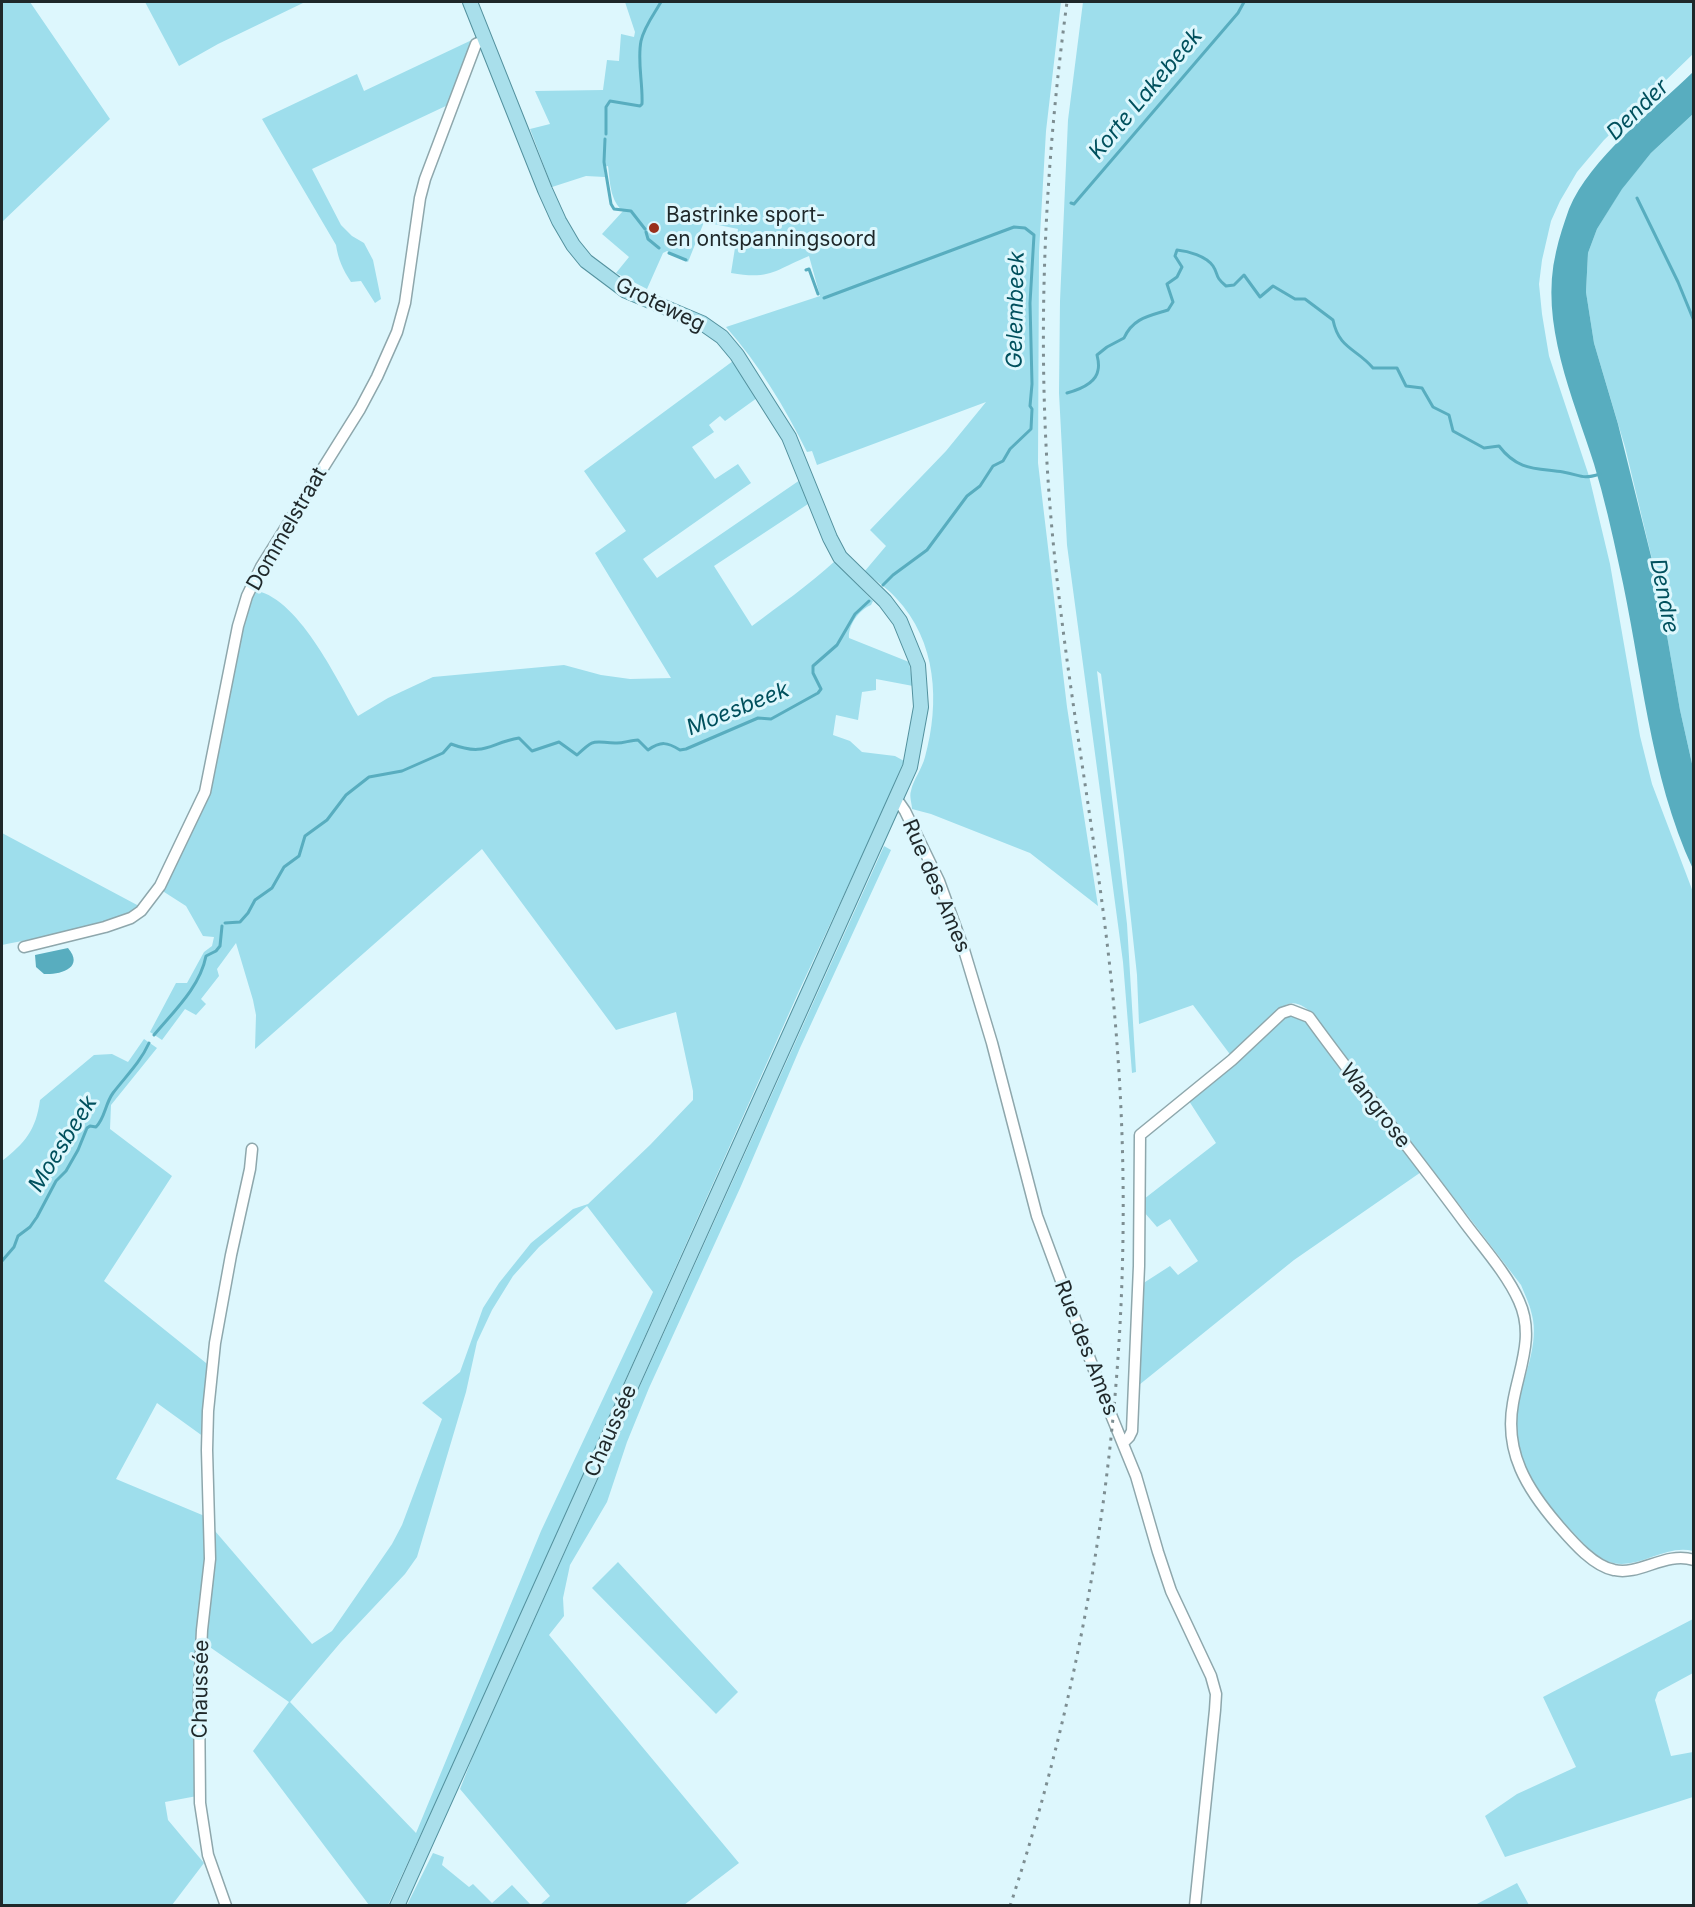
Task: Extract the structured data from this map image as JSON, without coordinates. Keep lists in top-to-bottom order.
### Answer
{
  "streets": {
    "main road": ["Groteweg", "Chaussée"],
    "street": ["Dommelstraat", "Rue des Ames", "Wangrose"]
  },
  "crossings": [
    ["Groteweg", "Dommelstraat"],
    ["Groteweg", "Rue des Ames"],
    ["Groteweg", "Chaussée"],
    ["Rue des Ames", "Wangrose"],
    ["Rue des Ames", "Chaussée"]
  ],
  "water": [
    "Korte Lakebeek",
    "Dender",
    "Gelembeek",
    "Dendre",
    "Moesbeek"
  ],
  "places": ["Bastrinke sport- en ontspanningsoord"]
}
